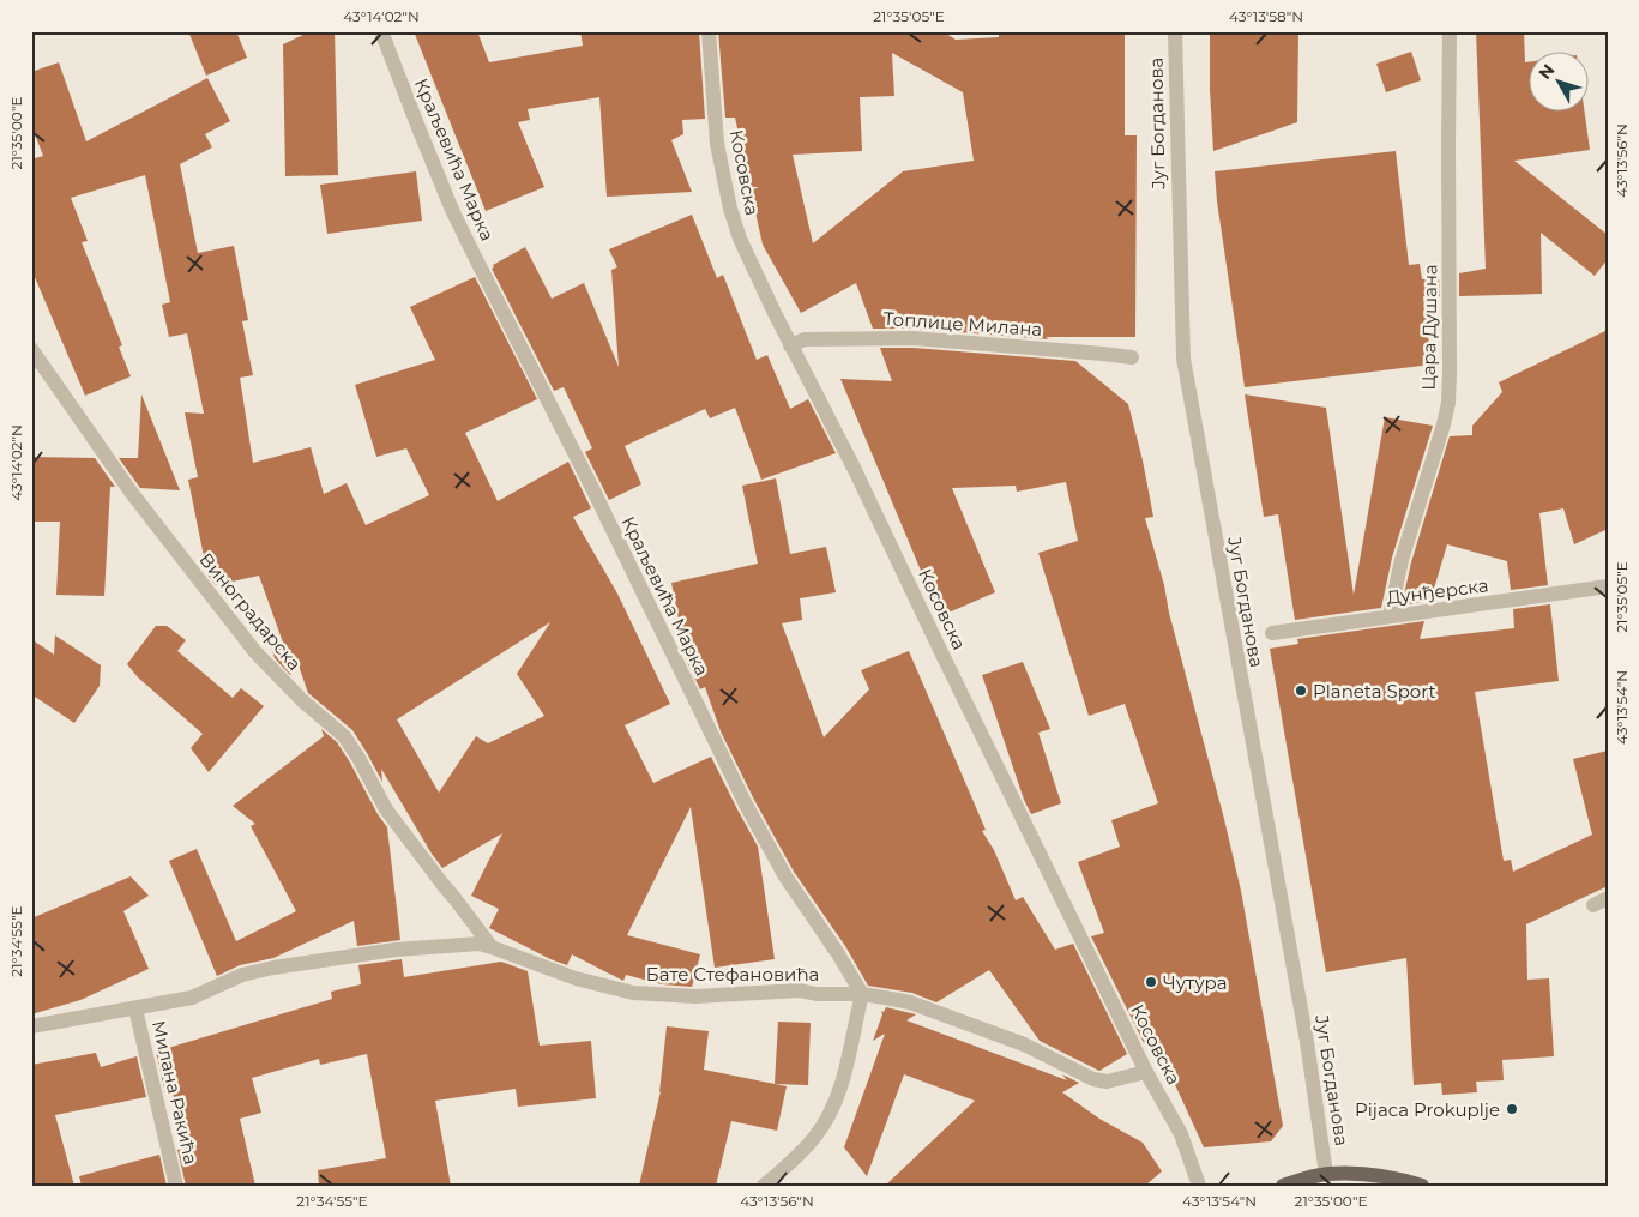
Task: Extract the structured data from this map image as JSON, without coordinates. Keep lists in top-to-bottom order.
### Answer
{
  "streets": {
    "street": [
      "Југ Богданова",
      "Краљевића Марка",
      "Косовска",
      "Топлице Милана",
      "Цара Душана",
      "Дунђерска",
      "Виноградарска",
      "Бате Стефановића",
      "Милана Ракића"
    ]
  },
  "crossings": [
    ["Краљевића Марка", "Бате Стефановића"],
    ["Косовска", "Топлице Милана"],
    ["Косовска", "Бате Стефановића"],
    ["Цара Душана", "Дунђерска"],
    ["Виноградарска", "Бате Стефановића"],
    ["Бате Стефановића", "Милана Ракића"]
  ],
  "places": ["Planeta Sport", "Чутура", "Pijaca Prokuplje"],
  "north": "top left",
  "coordinates": [
    "43°14'02\"N",
    "21°35'05\"E",
    "43°13'58\"N",
    "21°35'00\"E",
    "43°13'56\"N",
    "43°13'54\"N",
    "21°34'55\"E"
  ]
}
